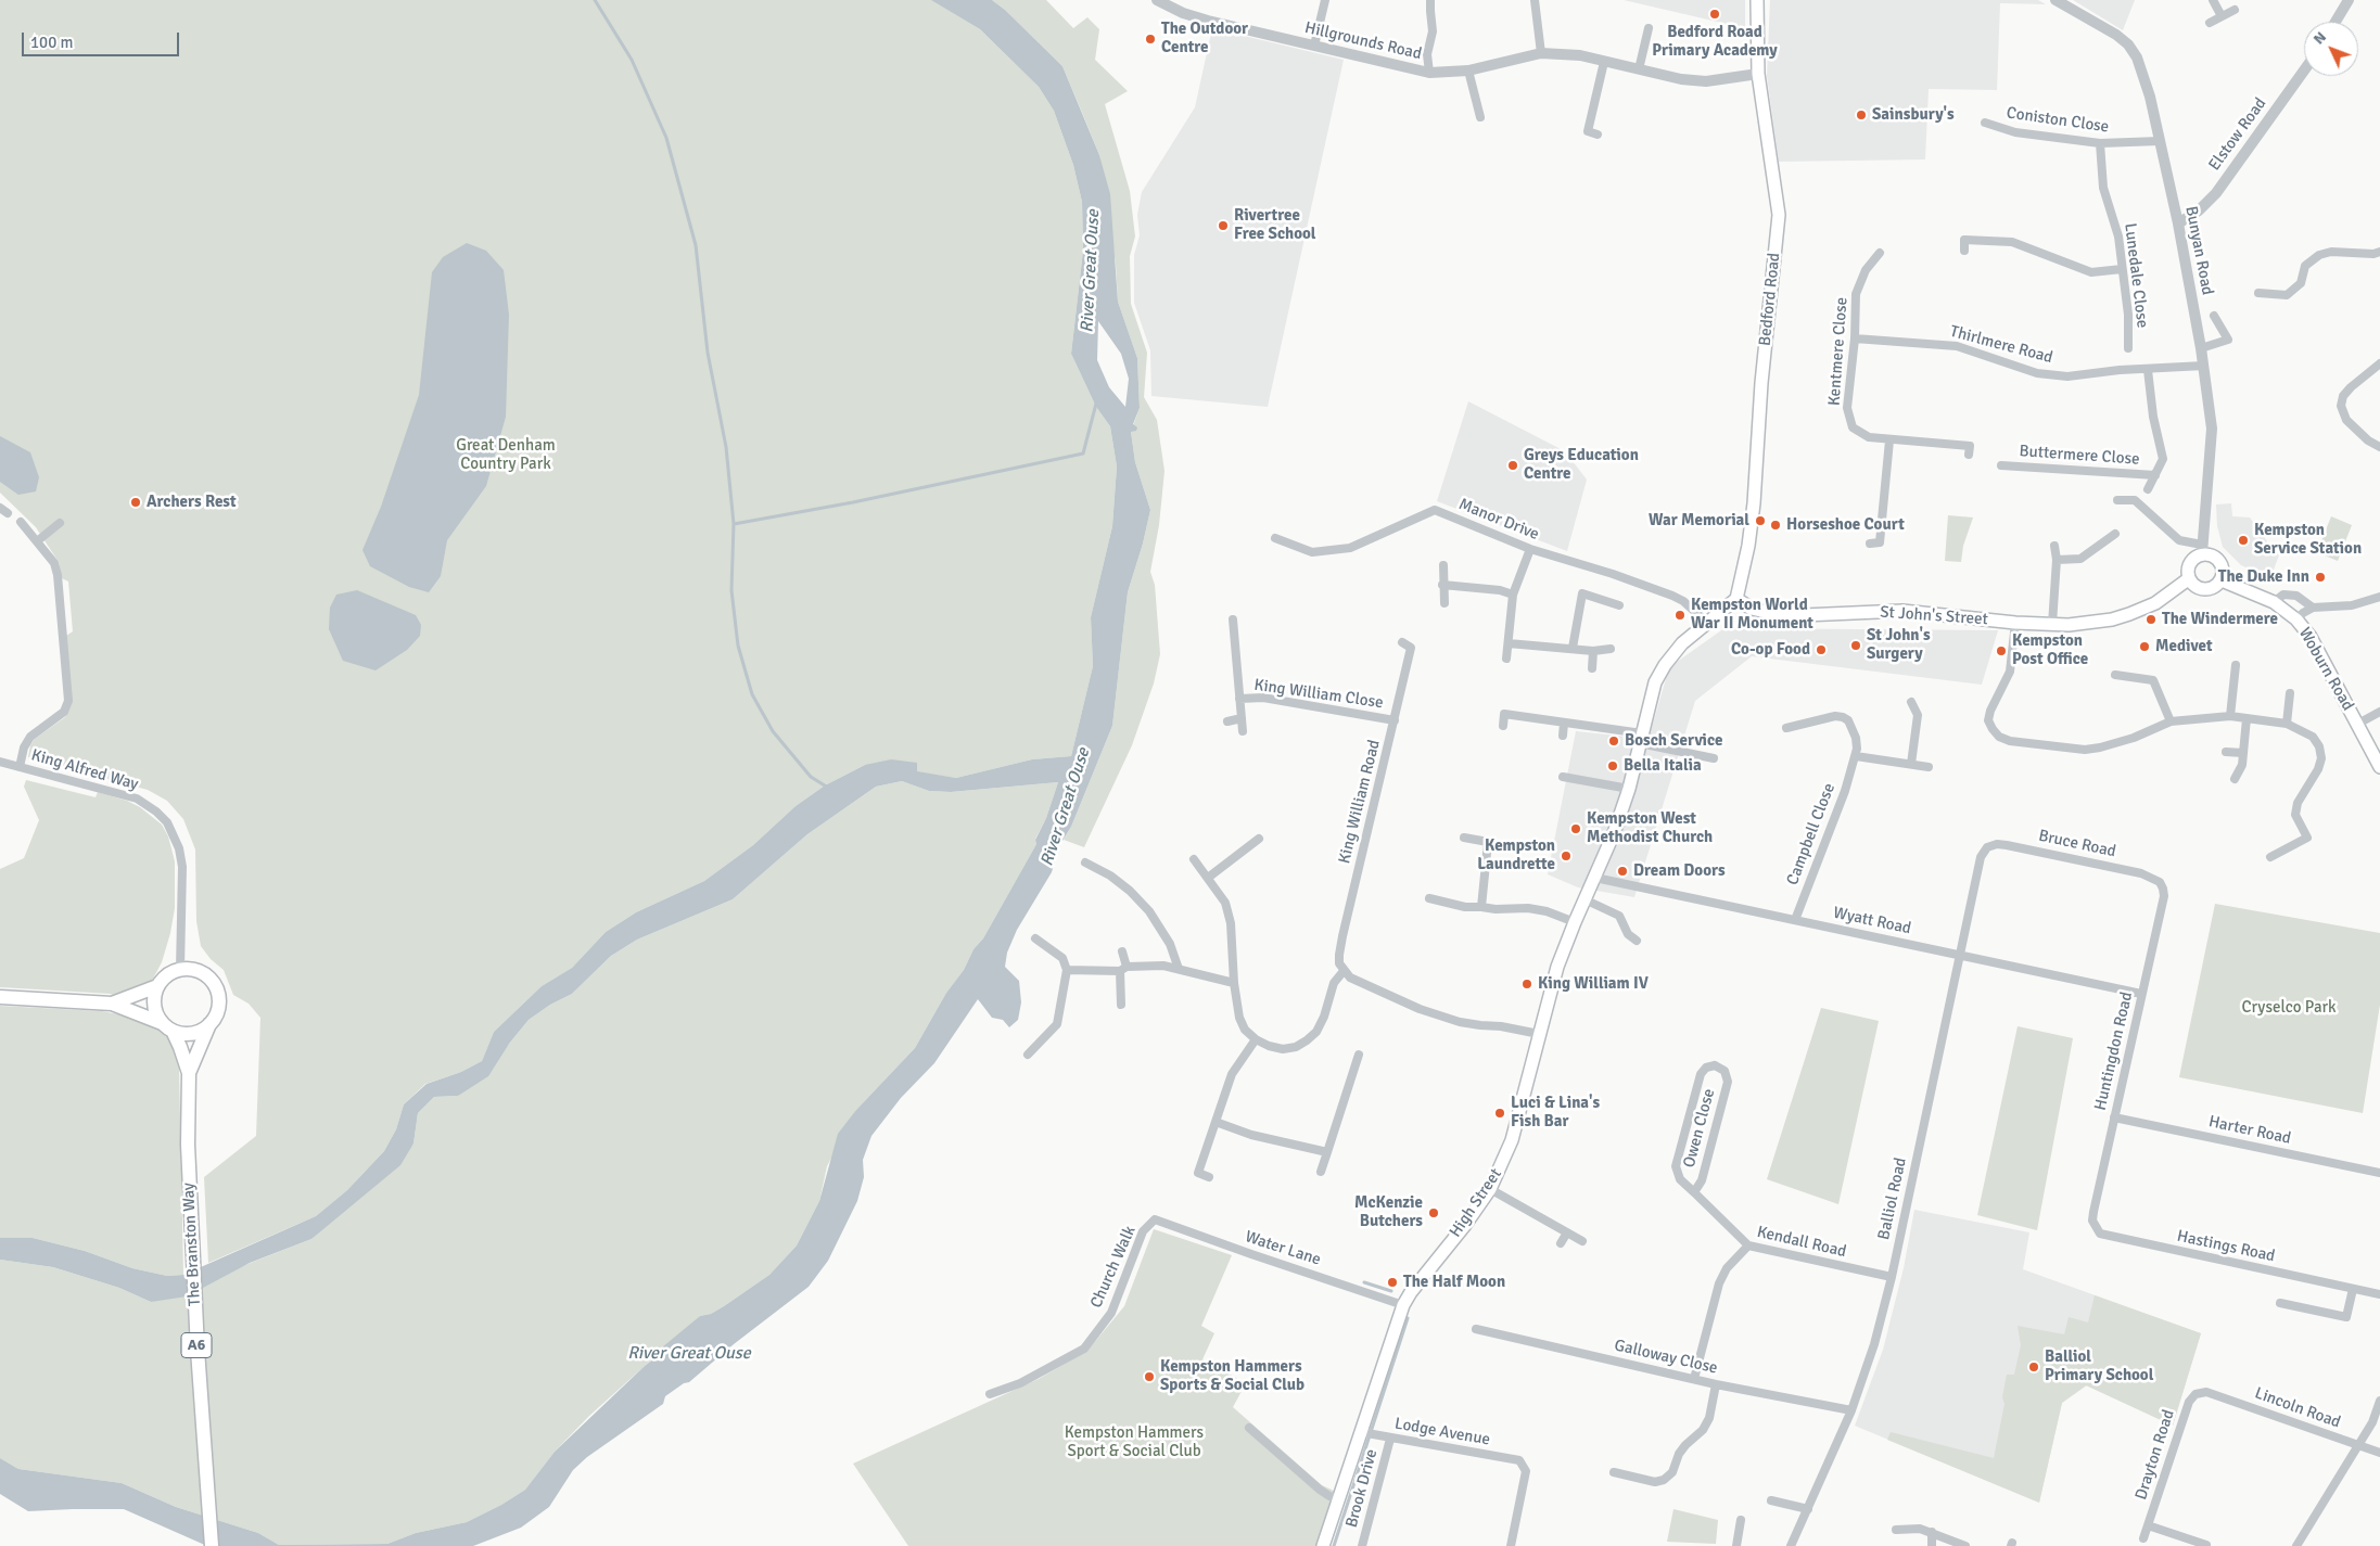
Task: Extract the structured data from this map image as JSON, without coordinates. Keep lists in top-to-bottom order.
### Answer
{
  "streets": {
    "highway": ["The Branston Way", "A6"],
    "main road": [
      "Bedford Road",
      "St John's Street",
      "Woburn Road",
      "High Street"
    ],
    "street": [
      "Hillgrounds Road",
      "Coniston Close",
      "Elstow Road",
      "Bunyan Road",
      "Lunedale Close",
      "Thirlmere Road",
      "Kentmere Close",
      "Buttermere Close",
      "Manor Drive",
      "King William Close",
      "King Alfred Way",
      "King William Road",
      "Campbell Close",
      "Bruce Road",
      "Wyatt Road",
      "Huntingdon Road",
      "Owen Close",
      "Harter Road",
      "Balliol Road",
      "Kendall Road",
      "Hastings Road",
      "Water Lane",
      "Church Walk",
      "Galloway Close",
      "Lincoln Road",
      "Lodge Avenue",
      "Drayton Road",
      "Brook Drive"
    ]
  },
  "crossings": [
    ["Hillgrounds Road", "Bedford Road"],
    ["Coniston Close", "Bunyan Road"],
    ["Coniston Close", "Lunedale Close"],
    ["Elstow Road", "Bunyan Road"],
    ["Bunyan Road", "Thirlmere Road"],
    ["Bunyan Road", "St John's Street"],
    ["Bunyan Road", "Woburn Road"],
    ["Bedford Road", "St John's Street"],
    ["Bedford Road", "High Street"],
    ["Thirlmere Road", "Kentmere Close"],
    ["Manor Drive", "High Street"],
    ["St John's Street", "Woburn Road"],
    ["St John's Street", "High Street"],
    ["King William Close", "King William Road"],
    ["King Alfred Way", "The Branston Way"],
    ["Campbell Close", "Wyatt Road"],
    ["Bruce Road", "Huntingdon Road"],
    ["Bruce Road", "Balliol Road"],
    ["Wyatt Road", "Huntingdon Road"],
    ["Wyatt Road", "Balliol Road"],
    ["Wyatt Road", "High Street"],
    ["Huntingdon Road", "Harter Road"],
    ["Huntingdon Road", "Hastings Road"],
    ["Owen Close", "Kendall Road"],
    ["Balliol Road", "Kendall Road"],
    ["Balliol Road", "Galloway Close"],
    ["High Street", "Water Lane"],
    ["High Street", "Lodge Avenue"],
    ["Water Lane", "Church Walk"],
    ["Lincoln Road", "Drayton Road"],
    ["Lodge Avenue", "Brook Drive"]
  ],
  "water": ["River Great Ouse"],
  "parks": ["Great Denham Country Park", "Cryselco Park", "Kempston Hammers Sport & Social Club"],
  "places": [
    "Bedford Road Primary Academy",
    "The Outdoor Centre",
    "Sainsbury's",
    "Rivertree Free School",
    "Greys Education Centre",
    "Archers Rest",
    "War Memorial",
    "Horseshoe Court",
    "Kempston Service Station",
    "The Duke Inn",
    "Kempston World War II Monument",
    "The Windermere",
    "St John's Surgery",
    "Medivet",
    "Co-op Food",
    "Kempston Post Office",
    "Bosch Service",
    "Bella Italia",
    "Kempston West Methodist Church",
    "Kempston Laundrette",
    "Dream Doors",
    "King William IV",
    "Luci & Lina's Fish Bar",
    "McKenzie Butchers",
    "The Half Moon",
    "Balliol Primary School",
    "Kempston Hammers Sports & Social Club"
  ],
  "scale_bar": "100 m",
  "north": "top left"
}
